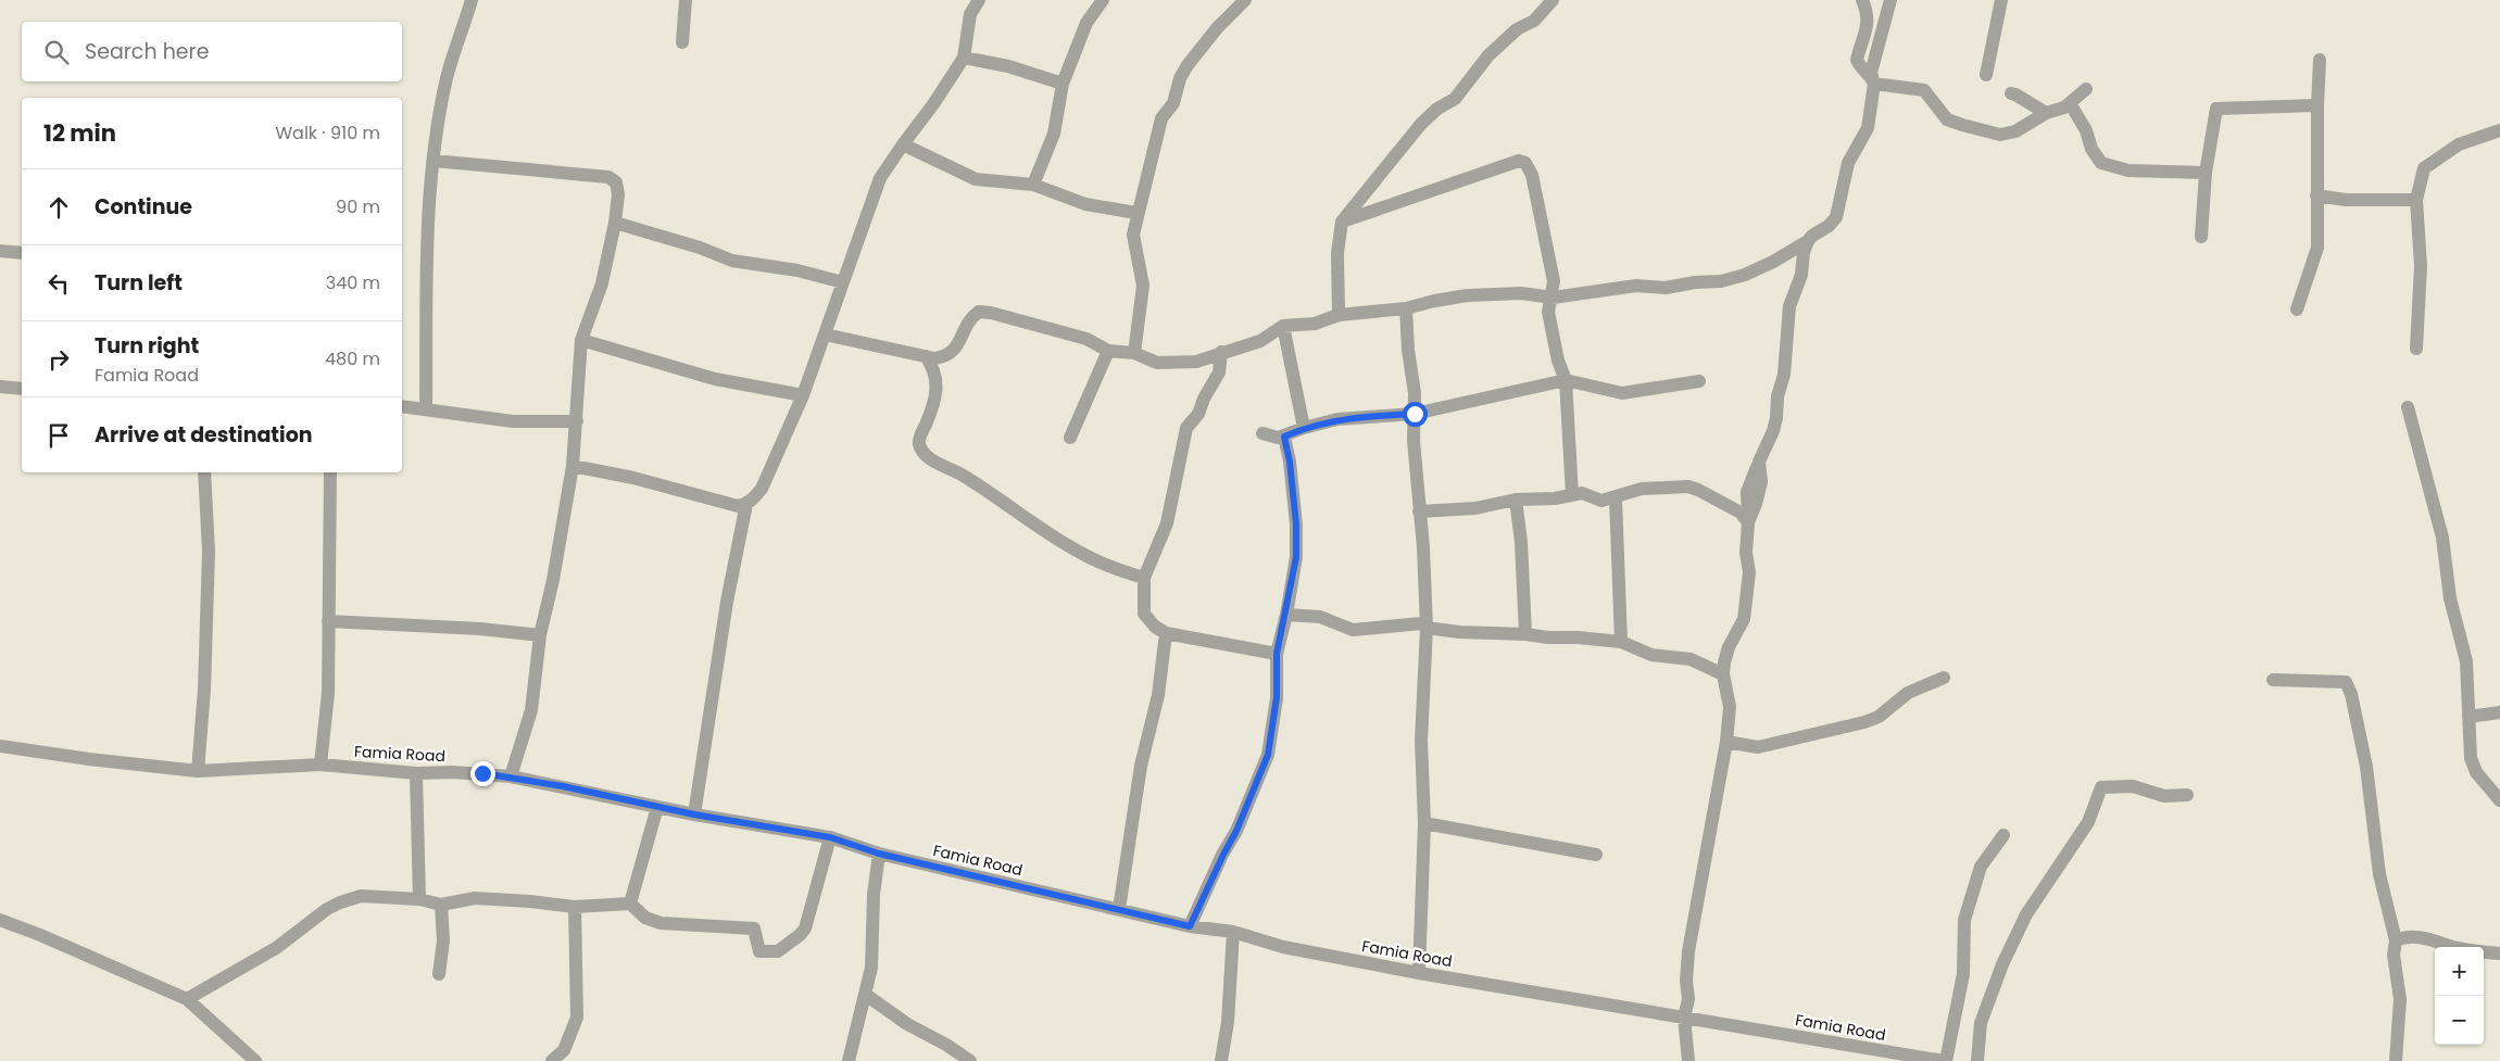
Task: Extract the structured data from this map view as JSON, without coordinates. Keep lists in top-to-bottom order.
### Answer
{
  "streets": {
    "street": ["Famia Road"]
  },
  "page": {
    "search": "Search here",
    "heading": ["12 min", "Walk · 910 m"],
    "list": [
      ["Continue", "90 m"],
      ["Turn left", "340 m"],
      ["Turn right", "Famia Road", "480 m"],
      "Arrive at destination"
    ],
    "map_buttons": ["+", "−"]
  }
}
